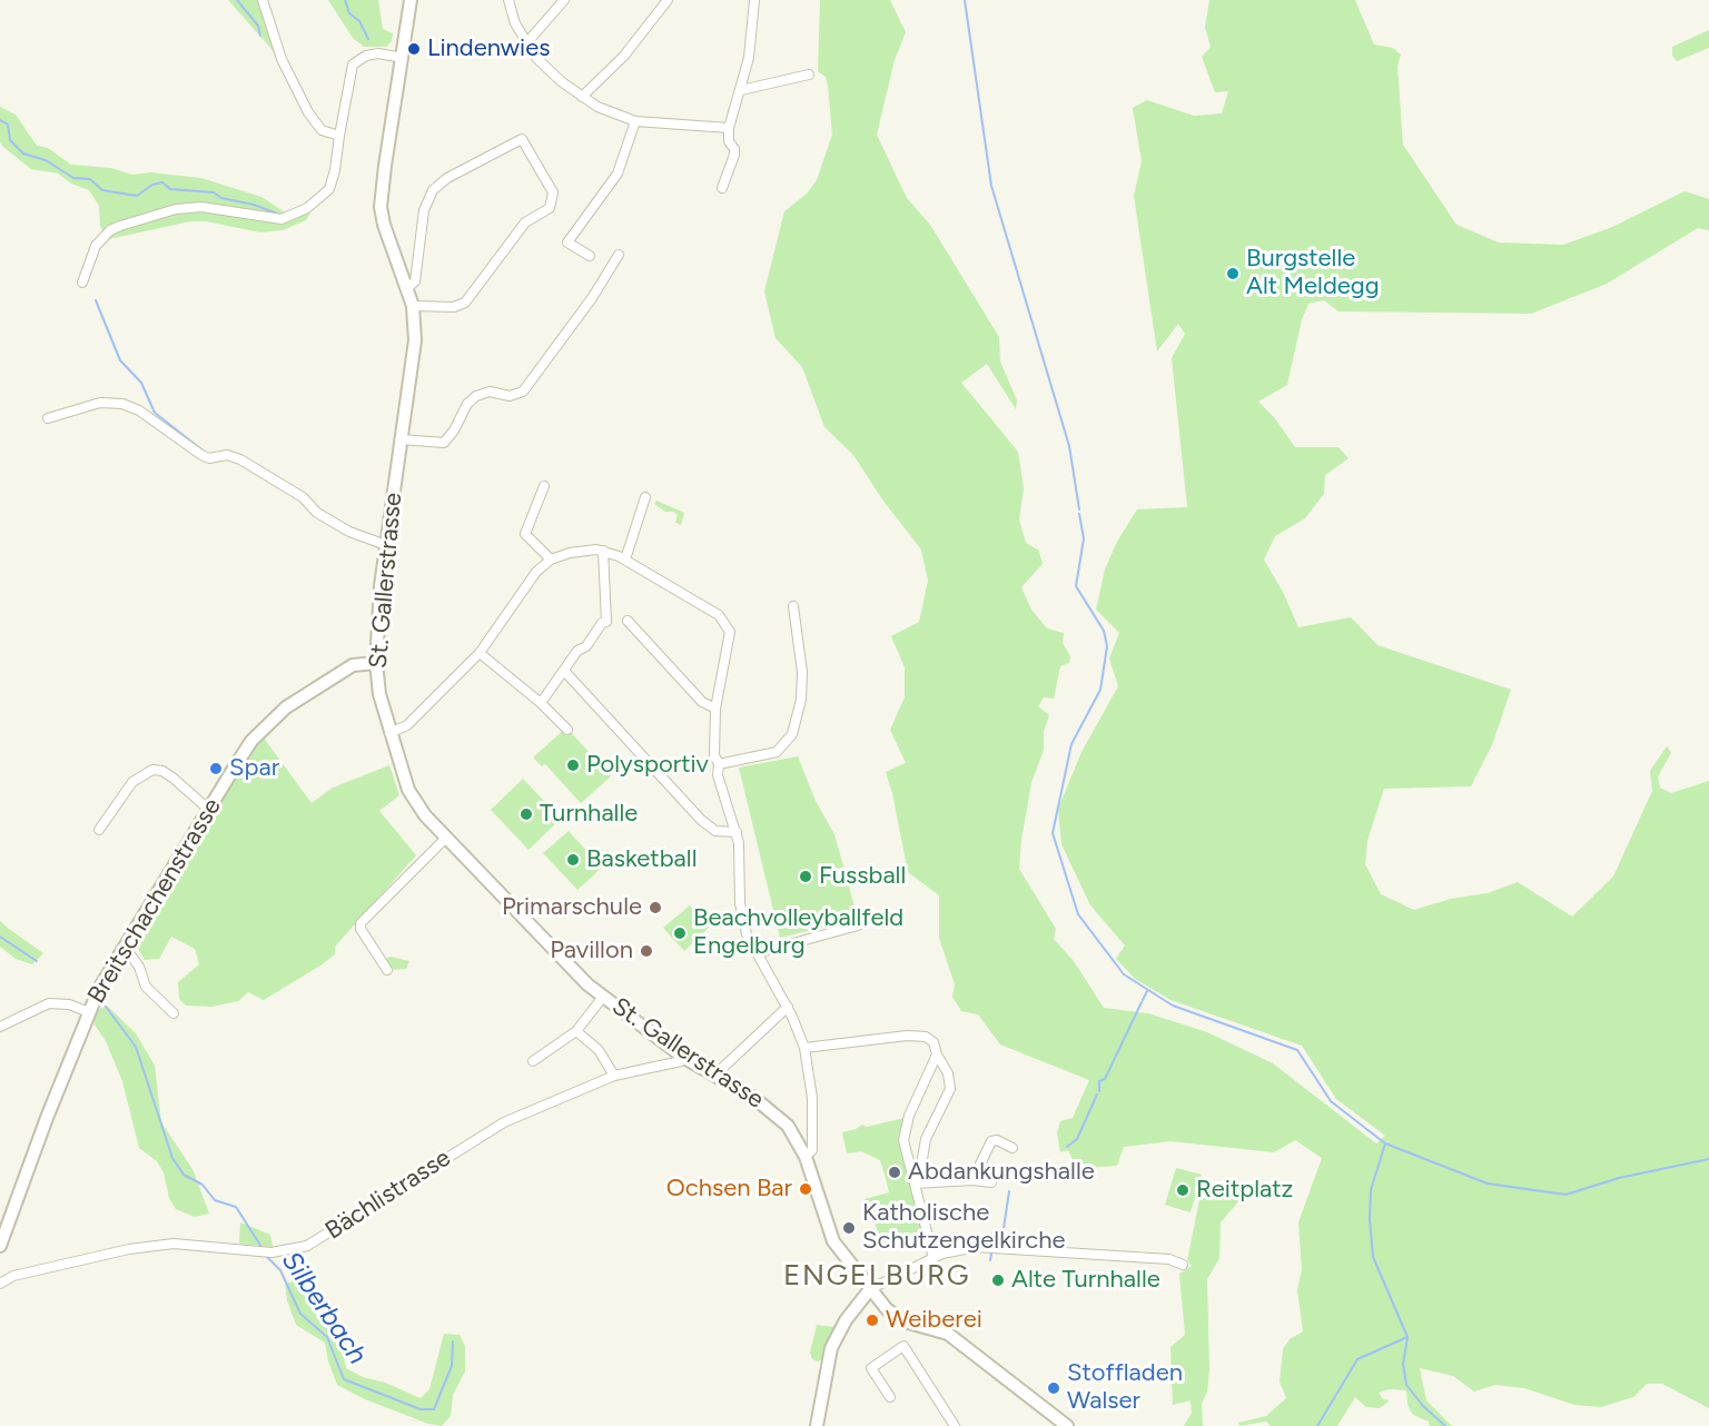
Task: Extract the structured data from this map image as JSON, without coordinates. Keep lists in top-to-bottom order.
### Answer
{
  "streets": {
    "street": ["St. Gallerstrasse", "Breitschachenstrasse", "Bächlistrasse"]
  },
  "crossings": [
    ["St. Gallerstrasse", "Breitschachenstrasse"],
    ["St. Gallerstrasse", "Bächlistrasse"]
  ],
  "districts": ["ENGELBURG"],
  "water": ["Silberbach"],
  "places": [
    "Lindenwies",
    "Burgstelle Alt Meldegg",
    "Polysportiv",
    "Spar",
    "Turnhalle",
    "Basketball",
    "Fussball",
    "Primarschule",
    "Beachvolleyballfeld Engelburg",
    "Pavillon",
    "Abdankungshalle",
    "Ochsen Bar",
    "Reitplatz",
    "Katholische Schutzengelkirche",
    "Alte Turnhalle",
    "Weiberei",
    "Stoffladen Walser"
  ]
}
